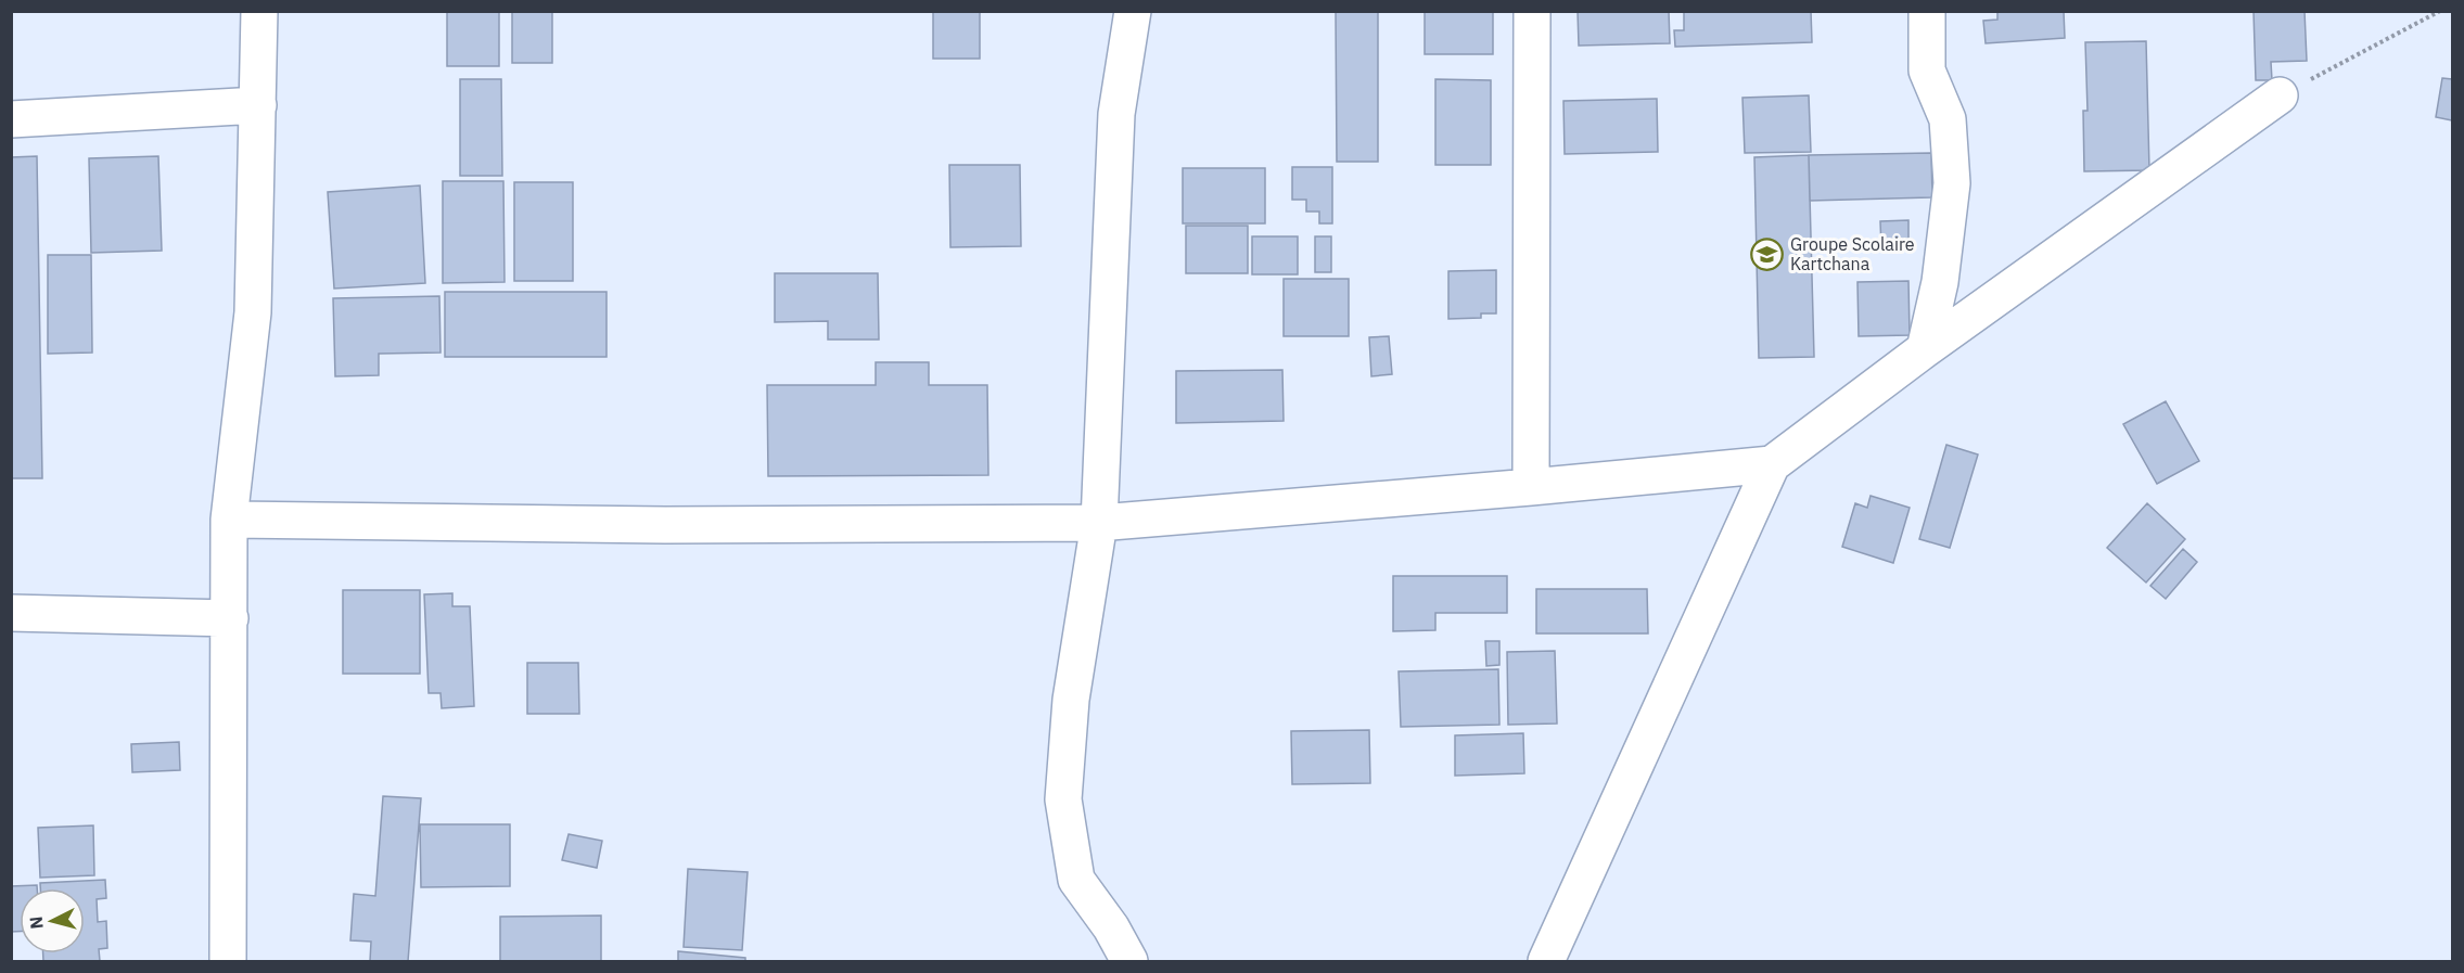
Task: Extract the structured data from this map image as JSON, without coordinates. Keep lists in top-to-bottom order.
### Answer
{
  "places": {
    "school or university": ["Groupe Scolaire Kartchana"]
  },
  "north": "left"
}
